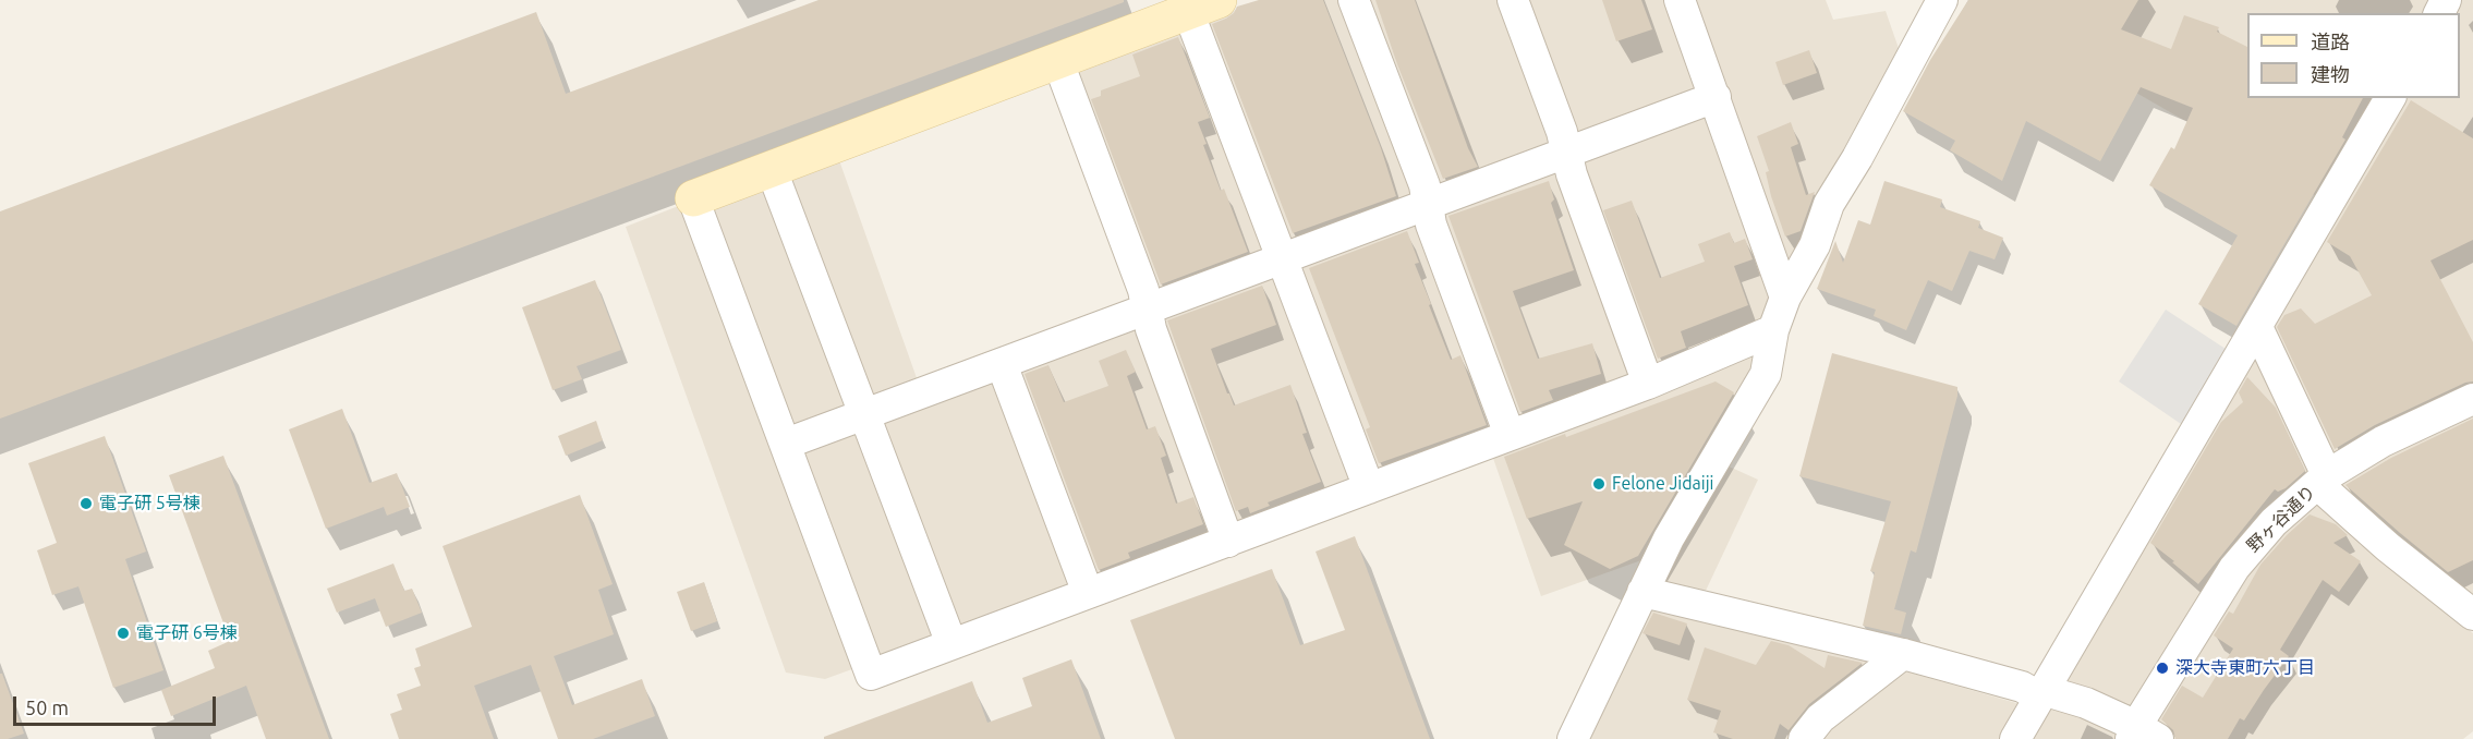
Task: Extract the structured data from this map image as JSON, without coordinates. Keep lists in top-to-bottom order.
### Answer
{
  "streets": {
    "street": ["野ヶ谷通り"]
  },
  "places": [
    "Felone Jidaiji",
    "電子研 5号棟",
    "電子研 6号棟",
    "深大寺東町六丁目"
  ],
  "legend": ["道路", "建物"],
  "scale_bar": "50 m"
}
